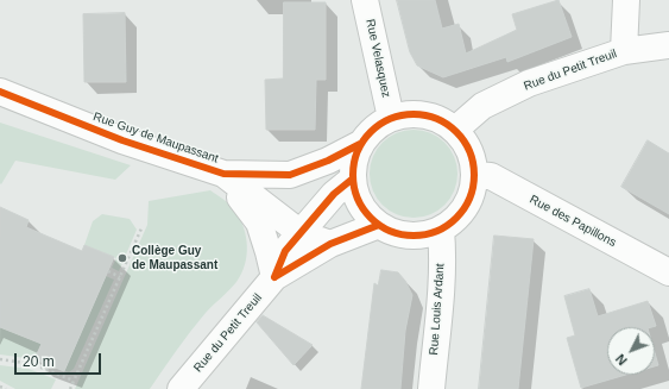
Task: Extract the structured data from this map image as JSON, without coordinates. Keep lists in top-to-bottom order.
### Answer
{
  "streets": {
    "street": [
      "Rue Velasquez",
      "Rue du Petit Treuil",
      "Rue Guy de Maupassant",
      "Rue des Papillons",
      "Rue Louis Ardant"
    ]
  },
  "crossings": [
    ["Rue Velasquez", "Rue du Petit Treuil"],
    ["Rue Velasquez", "Rue Guy de Maupassant"],
    ["Rue Velasquez", "Rue des Papillons"],
    ["Rue Velasquez", "Rue Louis Ardant"],
    ["Rue du Petit Treuil", "Rue Guy de Maupassant"],
    ["Rue du Petit Treuil", "Rue des Papillons"],
    ["Rue du Petit Treuil", "Rue Louis Ardant"],
    ["Rue Guy de Maupassant", "Rue des Papillons"],
    ["Rue Guy de Maupassant", "Rue Louis Ardant"],
    ["Rue des Papillons", "Rue Louis Ardant"]
  ],
  "places": ["Collège Guy de Maupassant"],
  "scale_bar": "20 m",
  "north": "bottom left"
}
